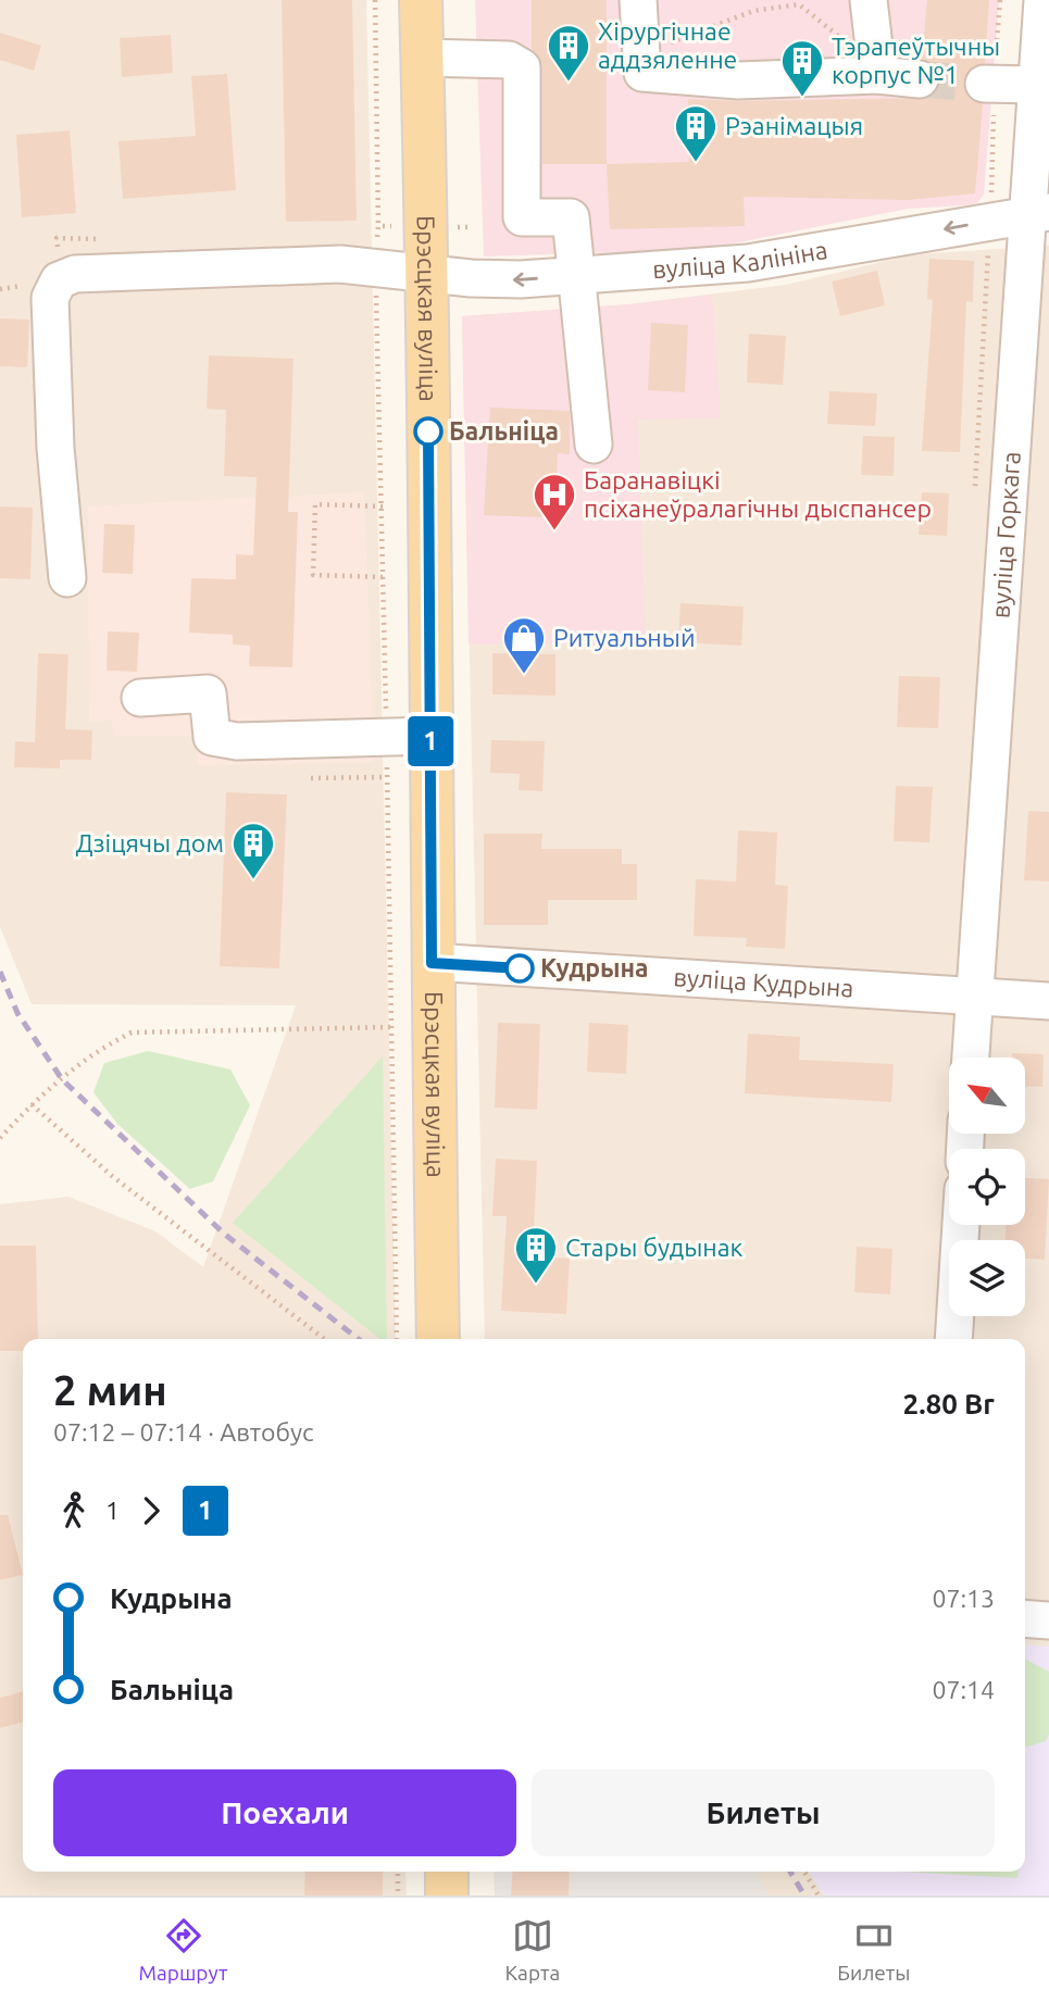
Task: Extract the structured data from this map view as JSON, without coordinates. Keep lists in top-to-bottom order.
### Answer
{
  "streets": {
    "main road": ["Брэсцкая вуліца"],
    "street": ["вуліца Калініна", "вуліца Горкага", "вуліца Кудрына"]
  },
  "crossings": [
    ["вуліца Калініна", "Брэсцкая вуліца"],
    ["вуліца Калініна", "вуліца Горкага"],
    ["Брэсцкая вуліца", "вуліца Кудрына"],
    ["вуліца Горкага", "вуліца Кудрына"]
  ],
  "places": {
    "building": [
      "Хірургічнае аддзяленне",
      "Тэрапеўтычны корпус №1",
      "Рэанімацыя",
      "Дзіцячы дом",
      "Стары будынак"
    ],
    "other": ["Бальніца", "Кудрына"],
    "hospital": ["Баранавіцкі псіханеўралагічны дыспансер"],
    "shop": ["Ритуальный"]
  },
  "lines": ["bus line 1"],
  "north": "top left",
  "page": {
    "on_map": "1",
    "heading": ["2 мин", "07:12 – 07:14 · Автобус", "2.80 Br"],
    "legs": ["1", "1"],
    "list": [
      {
        "name": "Кудрына",
        "value": "07:13"
      },
      {
        "name": "Бальніца",
        "value": "07:14"
      }
    ],
    "buttons": ["Поехали", "Билеты"],
    "tabs": ["Маршрут", "Карта", "Билеты"]
  }
}
